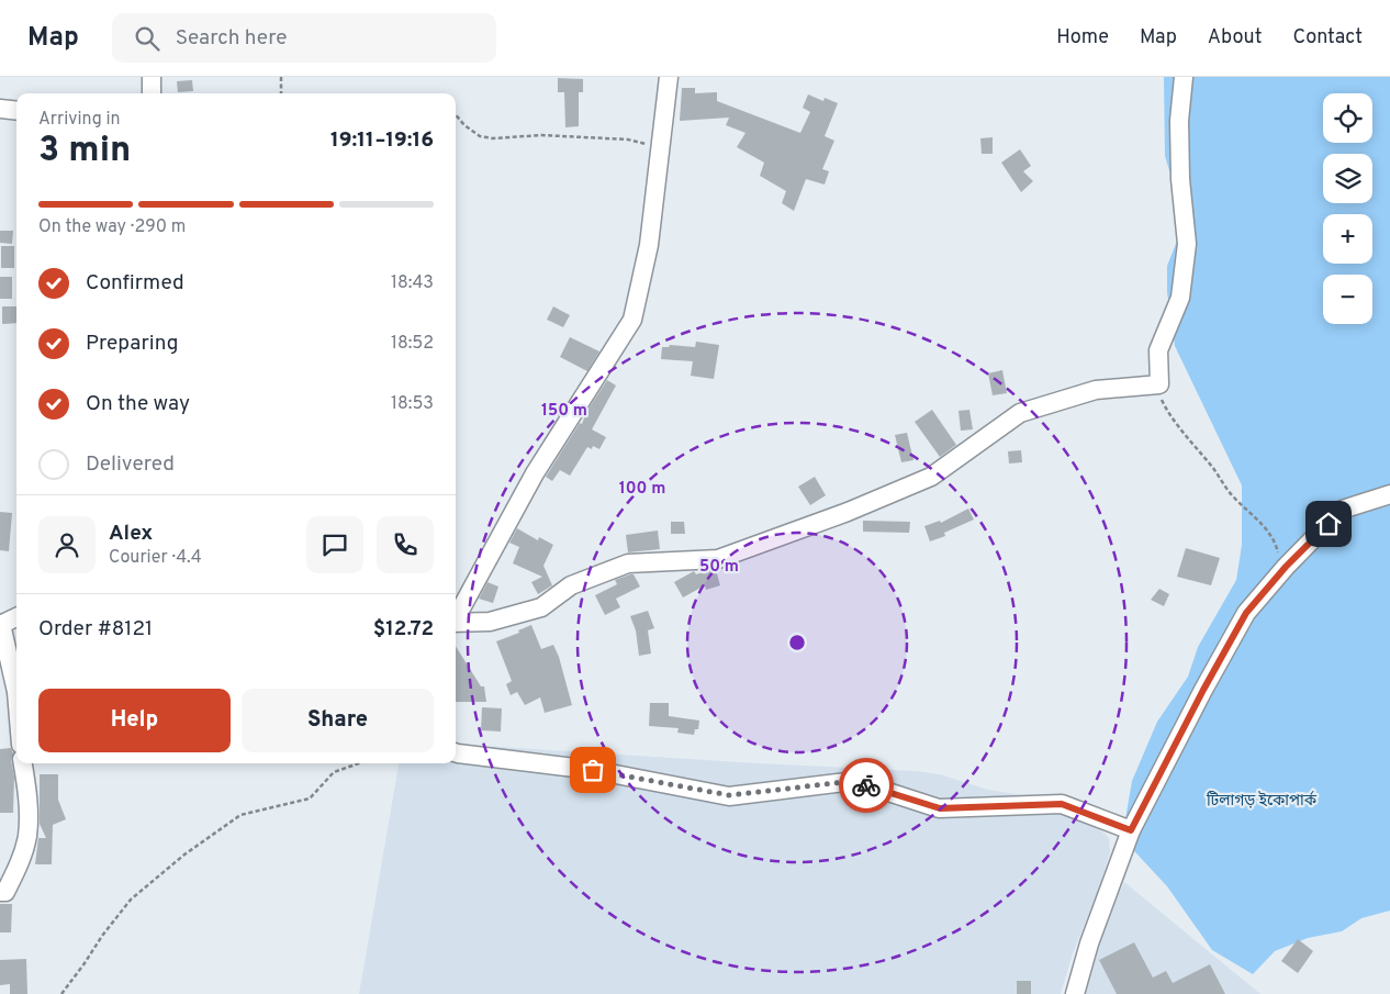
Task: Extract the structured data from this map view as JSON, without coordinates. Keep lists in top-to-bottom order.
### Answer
{
  "parks": ["টিলাগড় ইকোপার্ক"],
  "page": {
    "header": "Map",
    "search": "Search here",
    "nav": [
      "Home",
      "Map",
      "About",
      "Contact"
    ],
    "map_buttons": ["+", "−"],
    "heading": ["3 min", "Arriving in", "19:11–19:16"],
    "panel": [
      "Alex",
      "Courier · 4.4",
      "Order #8121",
      "$12.72"
    ],
    "bar": "On the way · 290 m",
    "list": [
      ["Confirmed", "18:43"],
      ["Preparing", "18:52"],
      ["On the way", "18:53"],
      "Delivered"
    ],
    "buttons": ["Help", "Share"]
  },
  "rings": ["150 m", "100 m", "50 m"]
}
